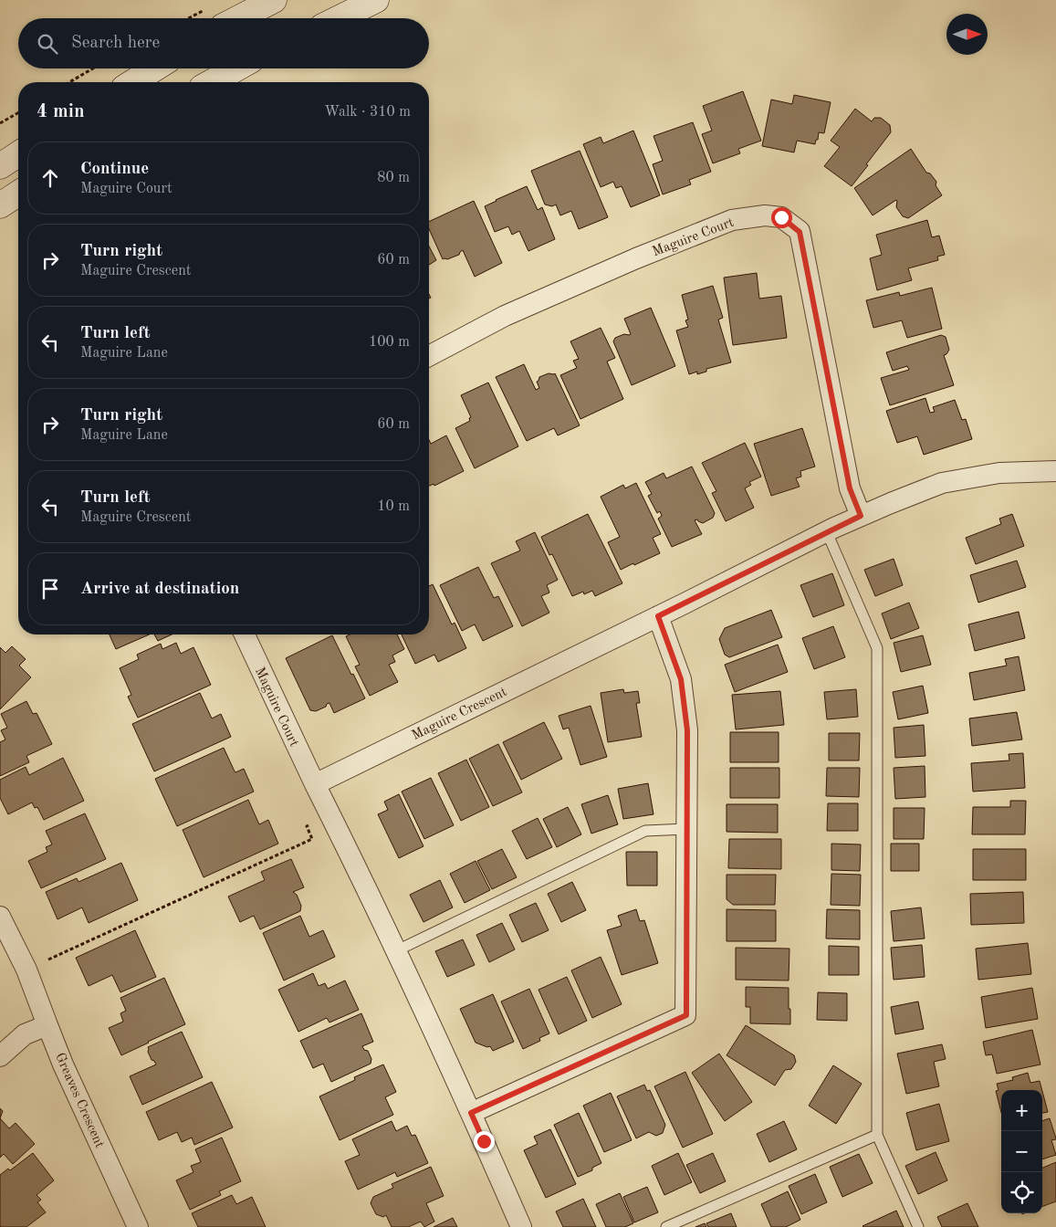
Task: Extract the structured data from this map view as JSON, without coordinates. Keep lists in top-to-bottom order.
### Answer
{
  "streets": {
    "street": ["Maguire Court", "Maguire Crescent", "Greaves Crescent"]
  },
  "crossings": [
    ["Maguire Court", "Maguire Crescent"]
  ],
  "north": "right",
  "page": {
    "search": "Search here",
    "heading": ["4 min", "Walk · 310 m"],
    "list": [
      ["Continue", "Maguire Court", "80 m"],
      ["Turn right", "Maguire Crescent", "60 m"],
      ["Turn left", "Maguire Lane", "100 m"],
      ["Turn right", "Maguire Lane", "60 m"],
      ["Turn left", "Maguire Crescent", "10 m"],
      "Arrive at destination"
    ],
    "map_buttons": ["+", "−"]
  }
}
